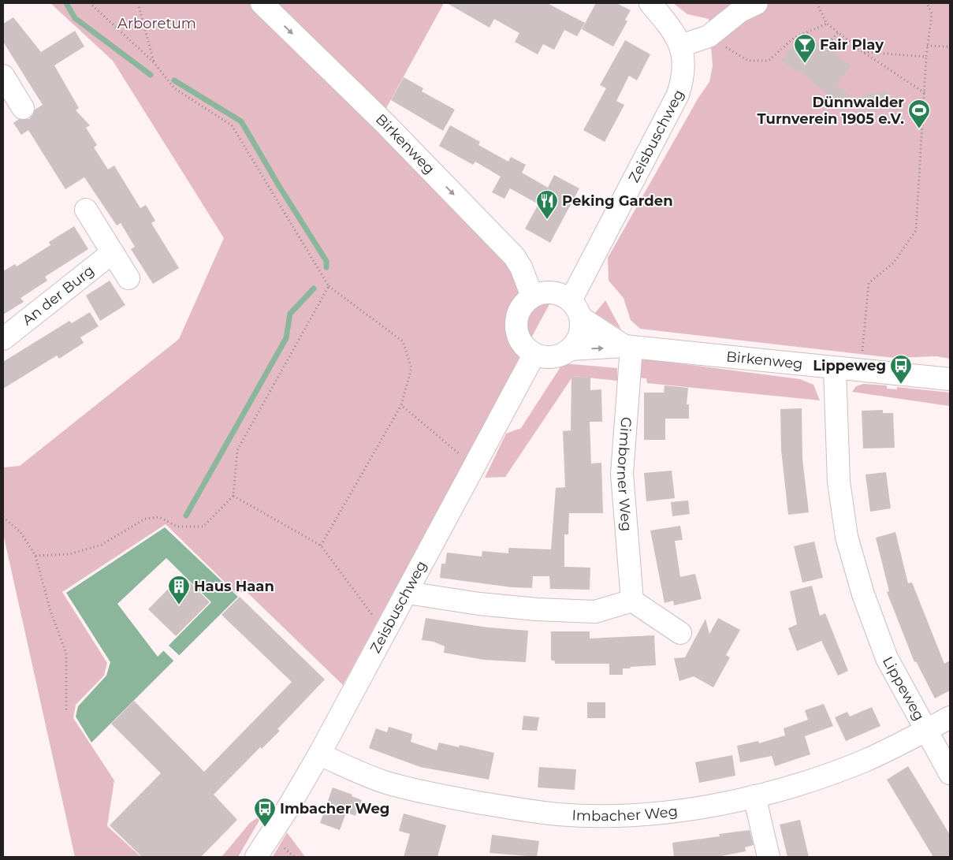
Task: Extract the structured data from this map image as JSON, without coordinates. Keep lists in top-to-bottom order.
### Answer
{
  "streets": {
    "street": [
      "Zeisbuschweg",
      "Birkenweg",
      "An der Burg",
      "Gimborner Weg",
      "Lippeweg",
      "Imbacher Weg"
    ]
  },
  "crossings": [
    ["Zeisbuschweg", "Birkenweg"],
    ["Zeisbuschweg", "Imbacher Weg"],
    ["Birkenweg", "Gimborner Weg"],
    ["Birkenweg", "Lippeweg"],
    ["Lippeweg", "Imbacher Weg"]
  ],
  "one_way": ["Birkenweg"],
  "parks": ["Arboretum"],
  "places": {
    "bar": ["Fair Play"],
    "sports": ["Dünnwalder Turnverein 1905 e.V."],
    "restaurant": ["Peking Garden"],
    "bus stop": ["Lippeweg", "Imbacher Weg"],
    "building": ["Haus Haan"]
  }
}
